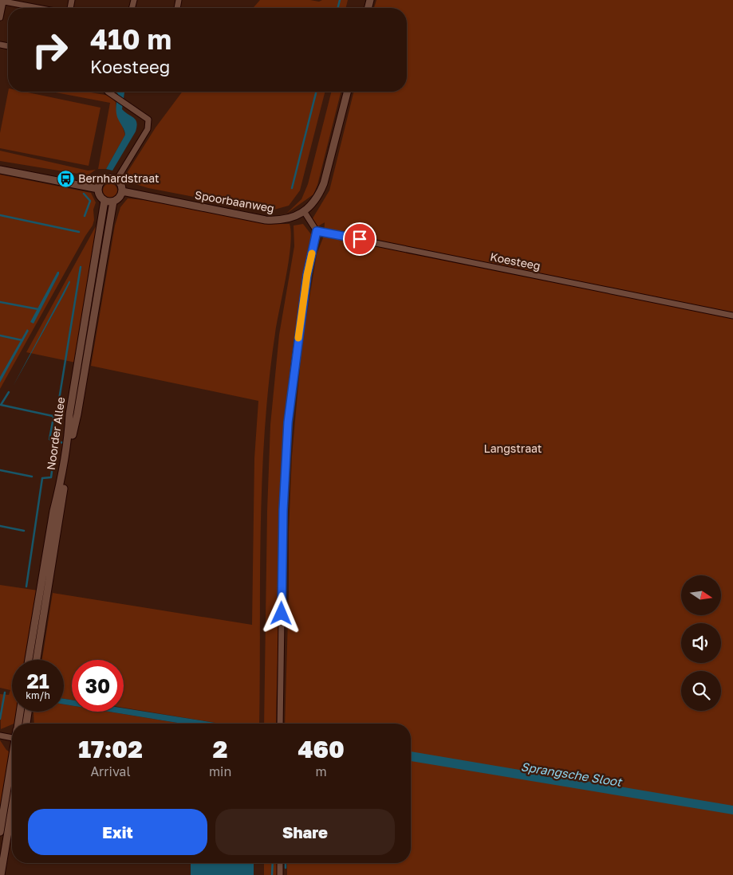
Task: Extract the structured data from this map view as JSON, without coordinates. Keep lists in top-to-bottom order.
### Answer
{
  "streets": {
    "street": ["Spoorbaanweg", "Koesteeg", "Noorder Allee"]
  },
  "crossings": [
    ["Spoorbaanweg", "Noorder Allee"]
  ],
  "water": ["Sprangsche Sloot"],
  "parks": ["Langstraat"],
  "places": {
    "bus stop": ["Bernhardstraat"]
  },
  "north": "right",
  "page": {
    "turn": ["410 m", "Koesteeg"],
    "speed": "21 km/h",
    "limit": "30",
    "eta": [
      "17:02",
      "Arrival",
      "2",
      "min",
      "460",
      "m"
    ],
    "buttons": ["Exit", "Share"]
  }
}
